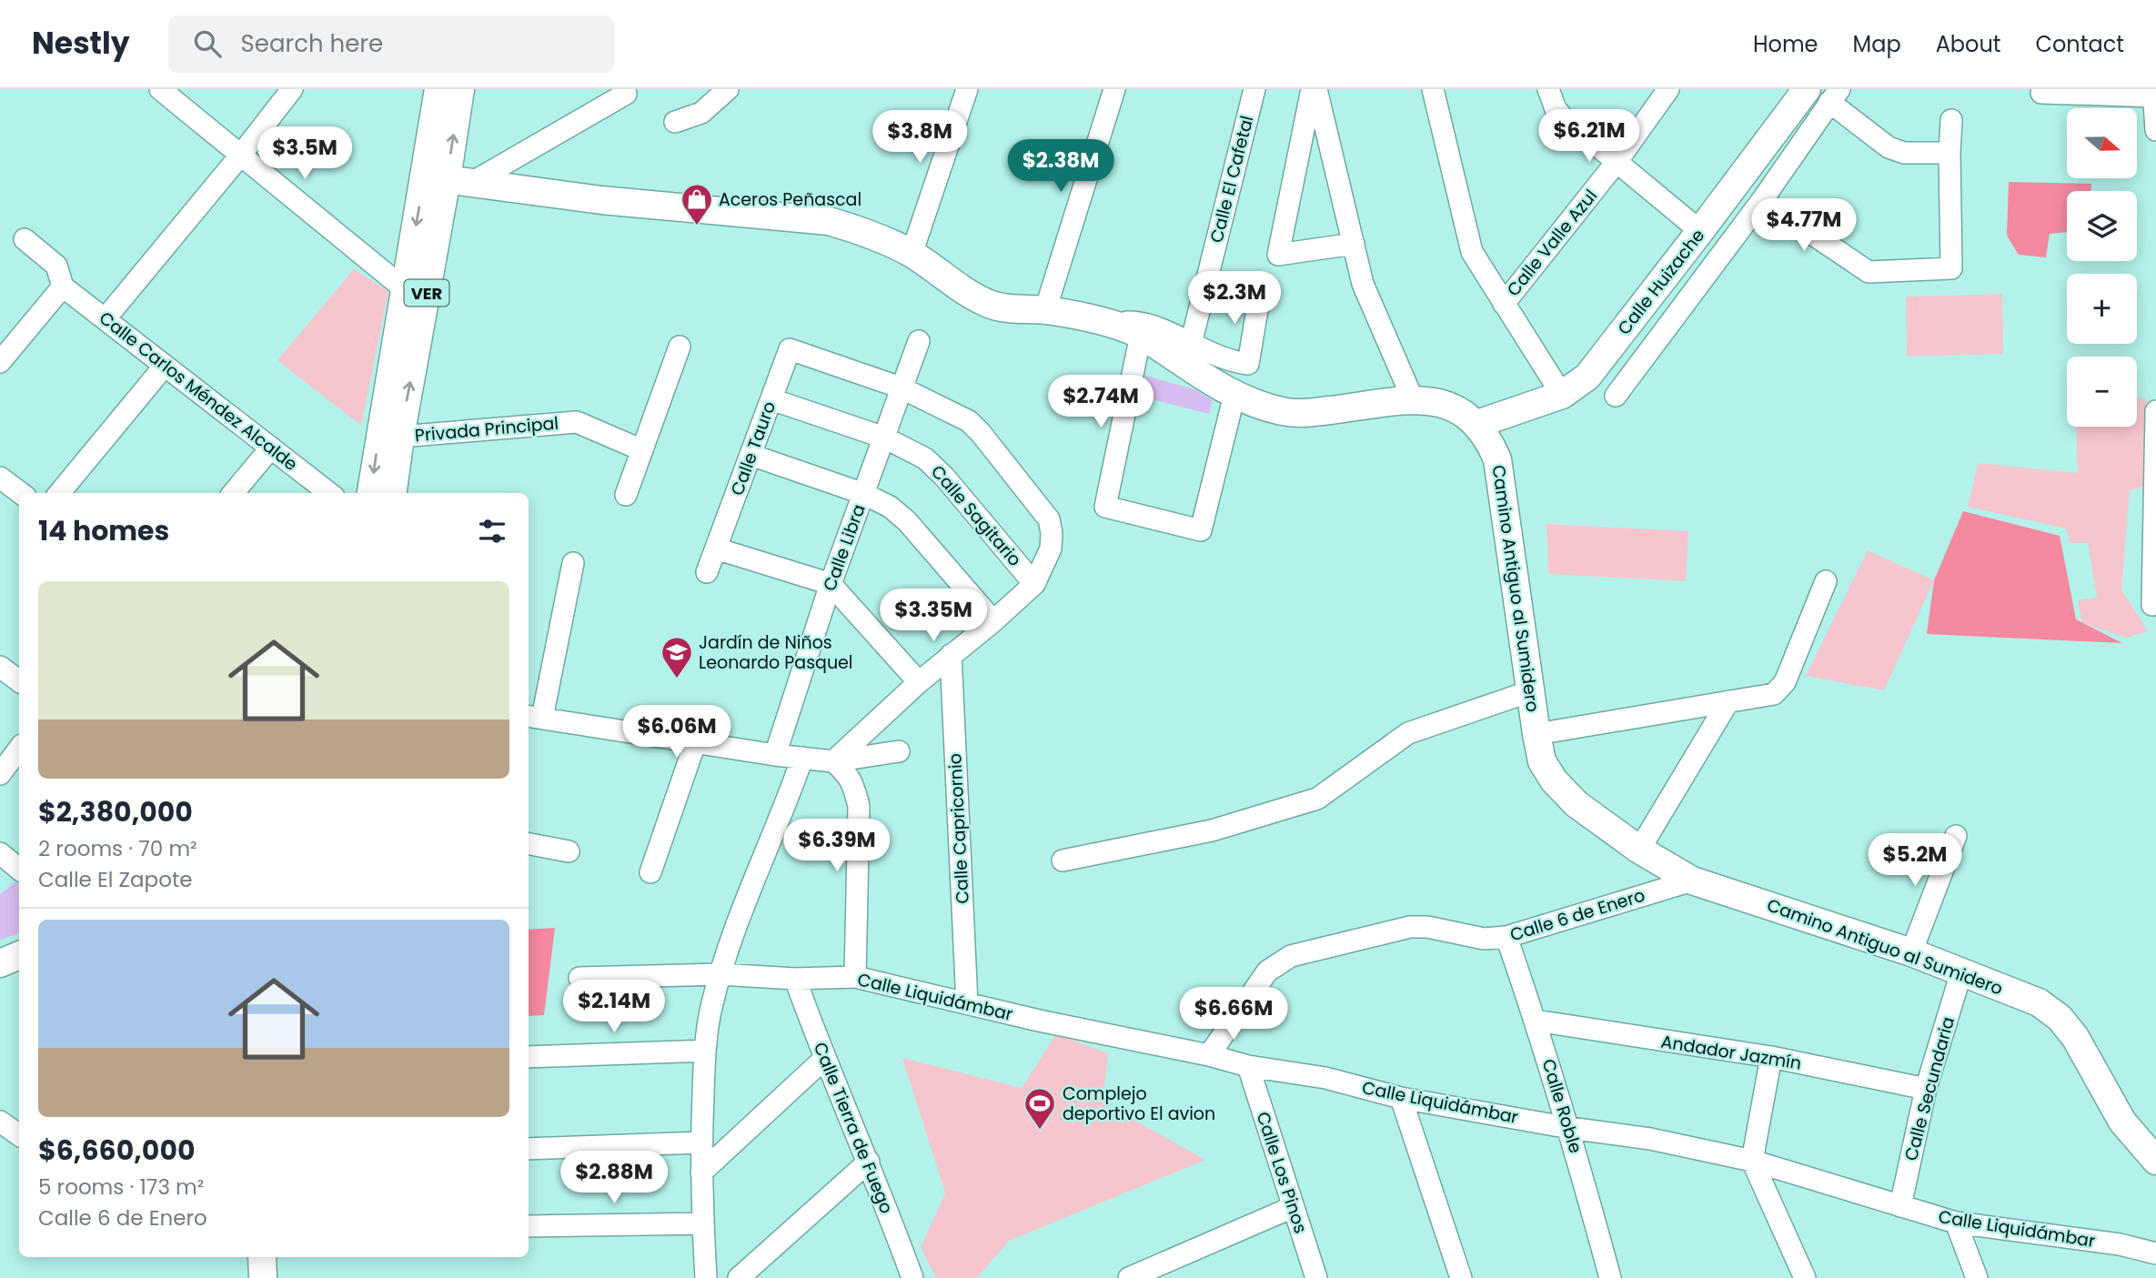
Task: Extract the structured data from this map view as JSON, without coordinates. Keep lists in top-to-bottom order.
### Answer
{
  "streets": {
    "main road": ["Calle Huizache", "VER", "Camino Antiguo al Sumidero"],
    "street": [
      "Calle El Cafetal",
      "Calle Valle Azul",
      "Calle Carlos Méndez Alcalde",
      "Privada Principal",
      "Calle Tauro",
      "Calle Sagitario",
      "Calle Libra",
      "Calle Capricornio",
      "Calle 6 de Enero",
      "Calle Liquidámbar",
      "Andador Jazmín",
      "Calle Secundaria",
      "Calle Roble",
      "Calle Tierra de Fuego",
      "Calle Los Pinos"
    ]
  },
  "crossings": [
    ["Calle Huizache", "Camino Antiguo al Sumidero"],
    ["VER", "Privada Principal"],
    ["VER", "Camino Antiguo al Sumidero"],
    ["Calle Tauro", "Calle Sagitario"],
    ["Calle Tauro", "Calle Libra"],
    ["Calle Sagitario", "Calle Libra"],
    ["Camino Antiguo al Sumidero", "Calle 6 de Enero"],
    ["Camino Antiguo al Sumidero", "Calle Secundaria"],
    ["Calle Capricornio", "Calle Liquidámbar"],
    ["Calle 6 de Enero", "Calle Liquidámbar"],
    ["Calle 6 de Enero", "Calle Roble"],
    ["Calle Liquidámbar", "Calle Secundaria"],
    ["Calle Liquidámbar", "Calle Roble"],
    ["Calle Liquidámbar", "Calle Tierra de Fuego"],
    ["Calle Liquidámbar", "Calle Los Pinos"],
    ["Andador Jazmín", "Calle Secundaria"],
    ["Andador Jazmín", "Calle Roble"]
  ],
  "places": {
    "shop": ["Aceros Peñascal"],
    "school or university": ["Jardín de Niños Leonardo Pasquel"],
    "sports": ["Complejo deportivo El avion"]
  },
  "north": "right",
  "page": {
    "header": "Nestly",
    "search": "Search here",
    "nav": [
      "Home",
      "Map",
      "About",
      "Contact"
    ],
    "map_buttons": ["+", "−"],
    "price": [
      "$6.21M",
      "$3.8M",
      "$3.5M",
      "$2.38M",
      "$4.77M",
      "$2.3M",
      "$2.74M",
      "$3.35M",
      "$6.06M",
      "$6.39M",
      "$5.2M",
      "$2.14M",
      "$6.66M",
      "$2.88M"
    ],
    "heading": "14 homes",
    "list": [
      {
        "name": "$2,380,000",
        "note": "2 rooms · 70 m² · Calle El Zapote"
      },
      {
        "name": "$6,660,000",
        "note": "5 rooms · 173 m² · Calle 6 de Enero"
      }
    ]
  }
}
